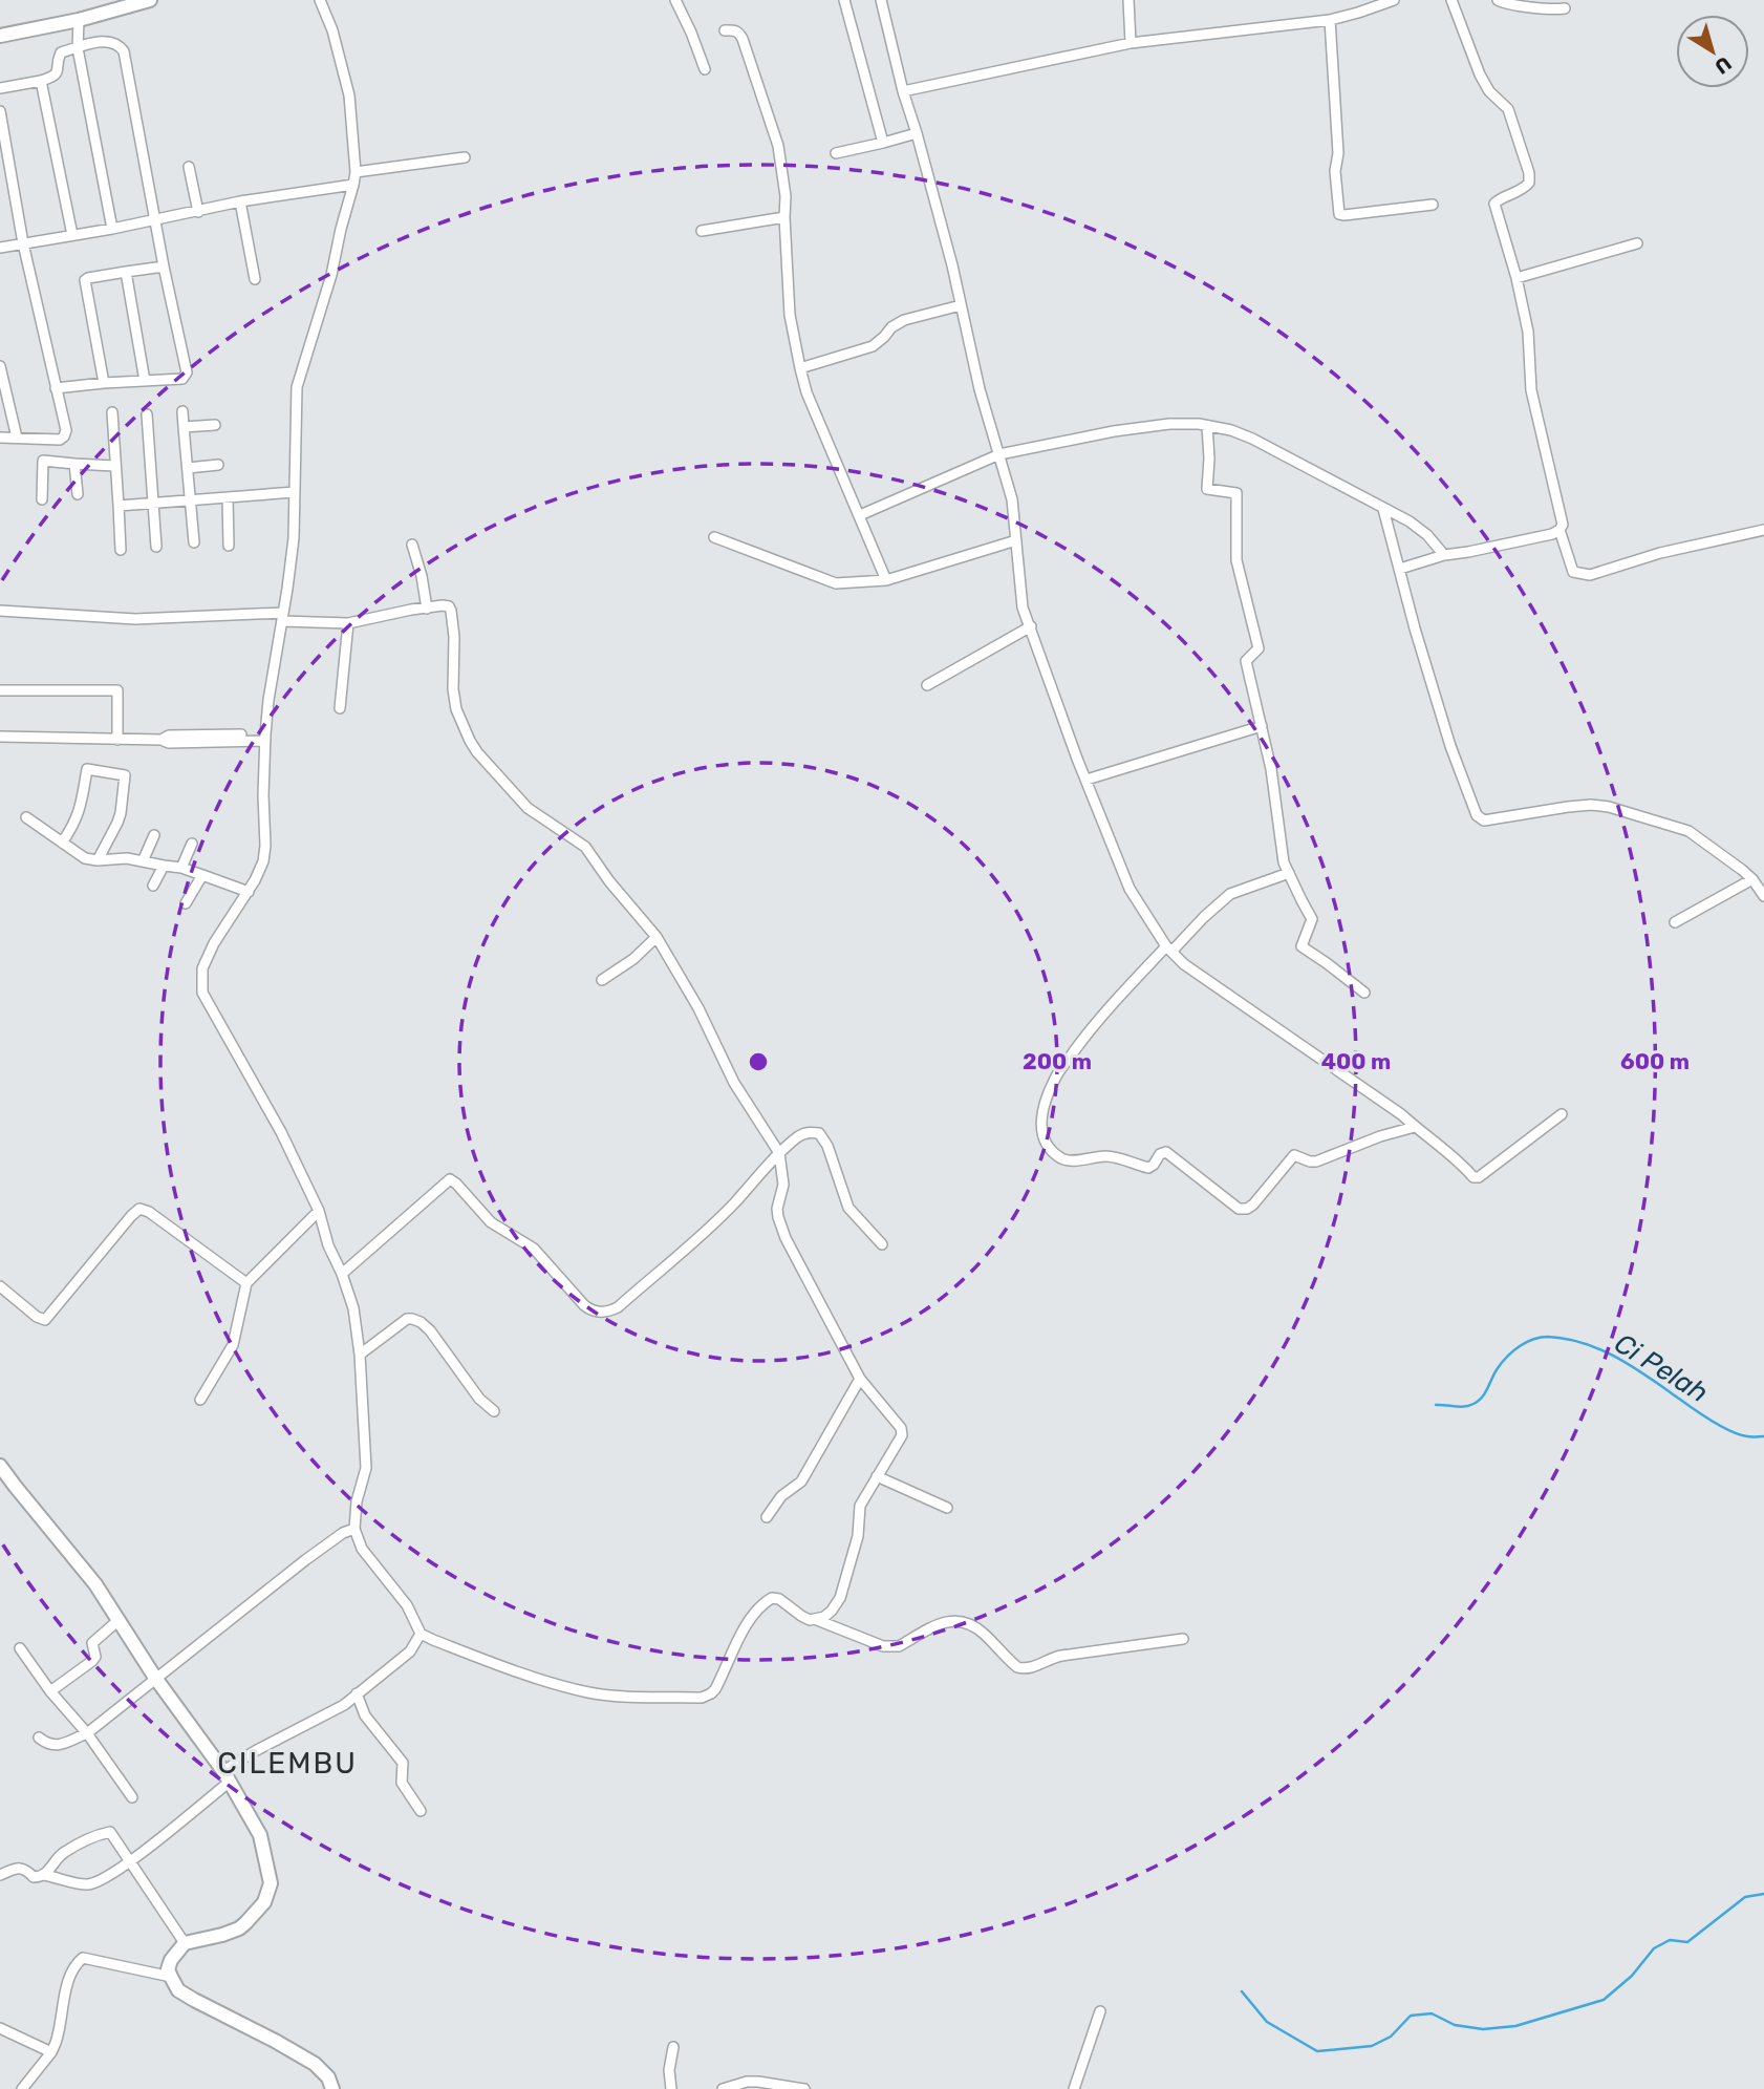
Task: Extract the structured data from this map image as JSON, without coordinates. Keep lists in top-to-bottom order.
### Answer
{
  "districts": ["CILEMBU"],
  "water": ["Ci Pelah"],
  "north": "bottom right",
  "rings": ["200 m", "400 m", "600 m"]
}
